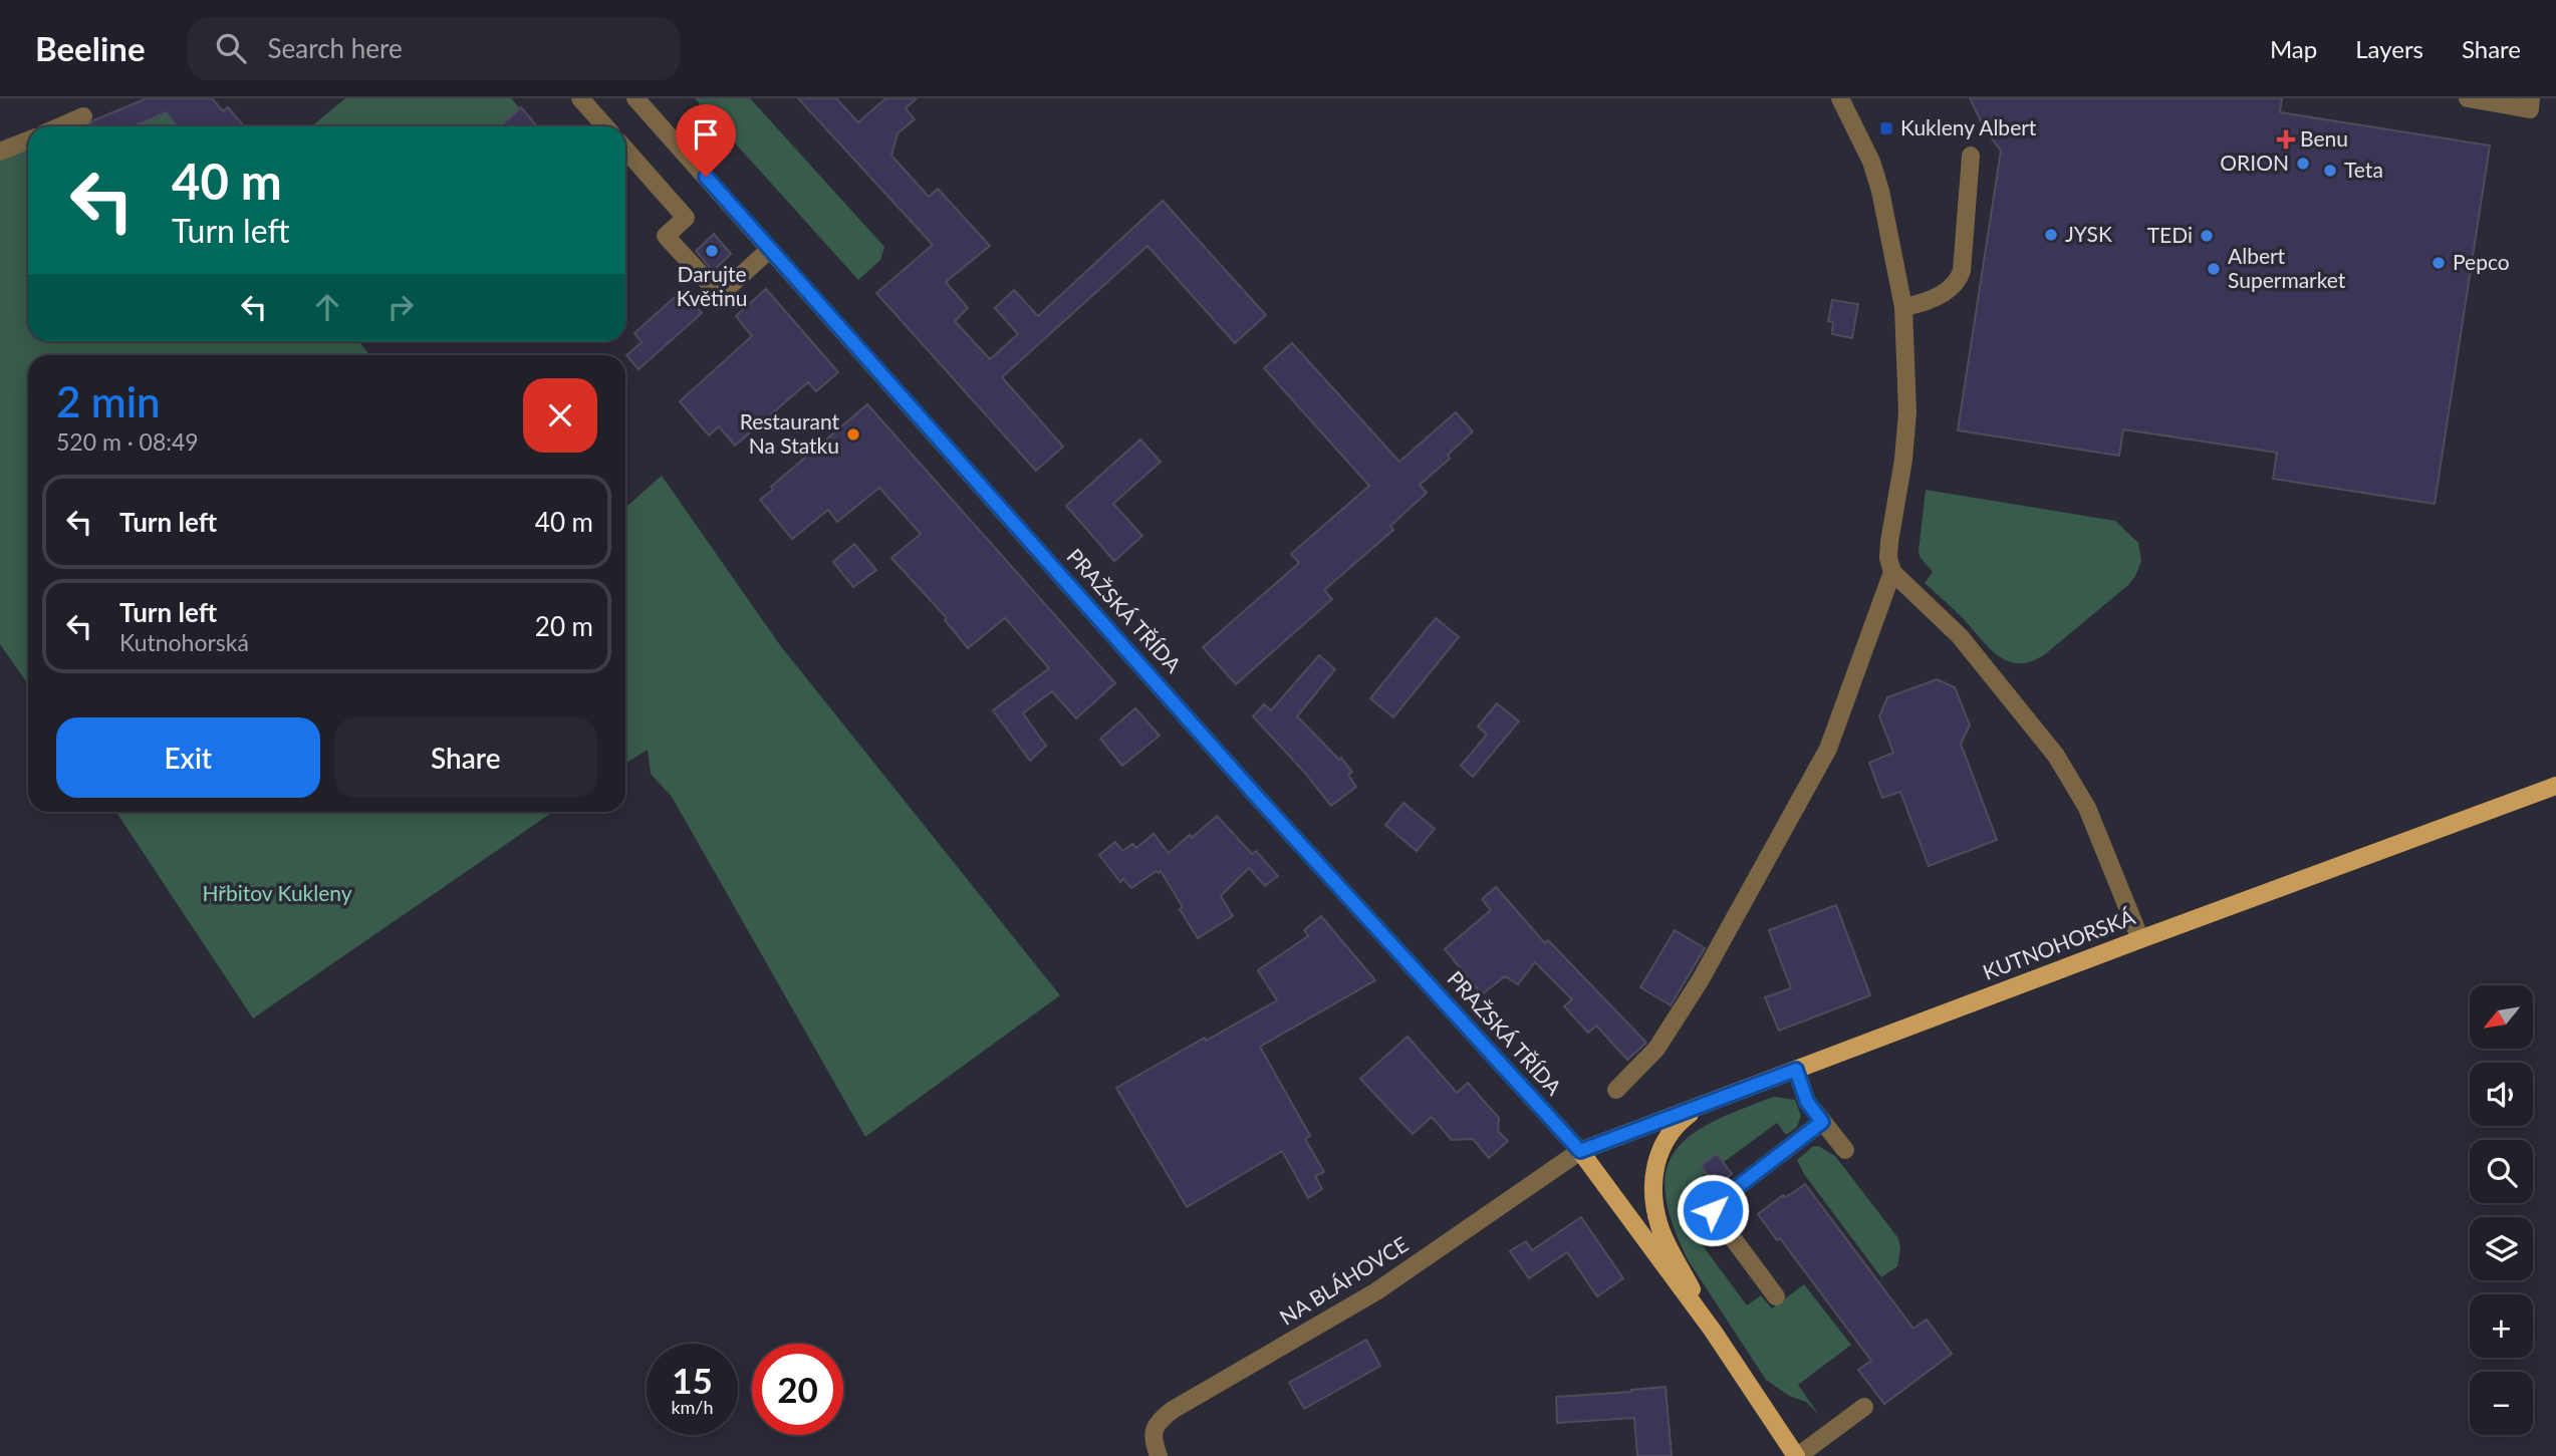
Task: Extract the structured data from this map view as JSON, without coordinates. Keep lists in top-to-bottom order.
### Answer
{
  "streets": {
    "main road": ["KUTNOHORSKÁ"],
    "street": ["PRAŽSKÁ TŘÍDA", "NA BLÁHOVCE"]
  },
  "crossings": [
    ["PRAŽSKÁ TŘÍDA", "KUTNOHORSKÁ"],
    ["PRAŽSKÁ TŘÍDA", "NA BLÁHOVCE"],
    ["KUTNOHORSKÁ", "NA BLÁHOVCE"]
  ],
  "parks": ["Hřbitov Kukleny"],
  "places": {
    "transit": ["Kukleny Albert"],
    "health": ["Benu"],
    "other": [
      "ORION",
      "Teta",
      "JYSK",
      "TEDi",
      "Darujte Květinu",
      "Pepco",
      "Albert Supermarket",
      "Restaurant Na Statku"
    ]
  },
  "north": "bottom left",
  "page": {
    "header": "Beeline",
    "search": "Search here",
    "nav": ["Map", "Layers", "Share"],
    "turn": ["40 m", "Turn left"],
    "heading": ["2 min", "520 m · 08:49"],
    "list": [
      {
        "name": "Turn left",
        "value": "40 m"
      },
      {
        "name": "Turn left",
        "note": "Kutnohorská",
        "value": "20 m"
      }
    ],
    "buttons": ["Exit", "Share"],
    "map_buttons": ["+", "−"],
    "speed": "15 km/h",
    "limit": "20"
  }
}
